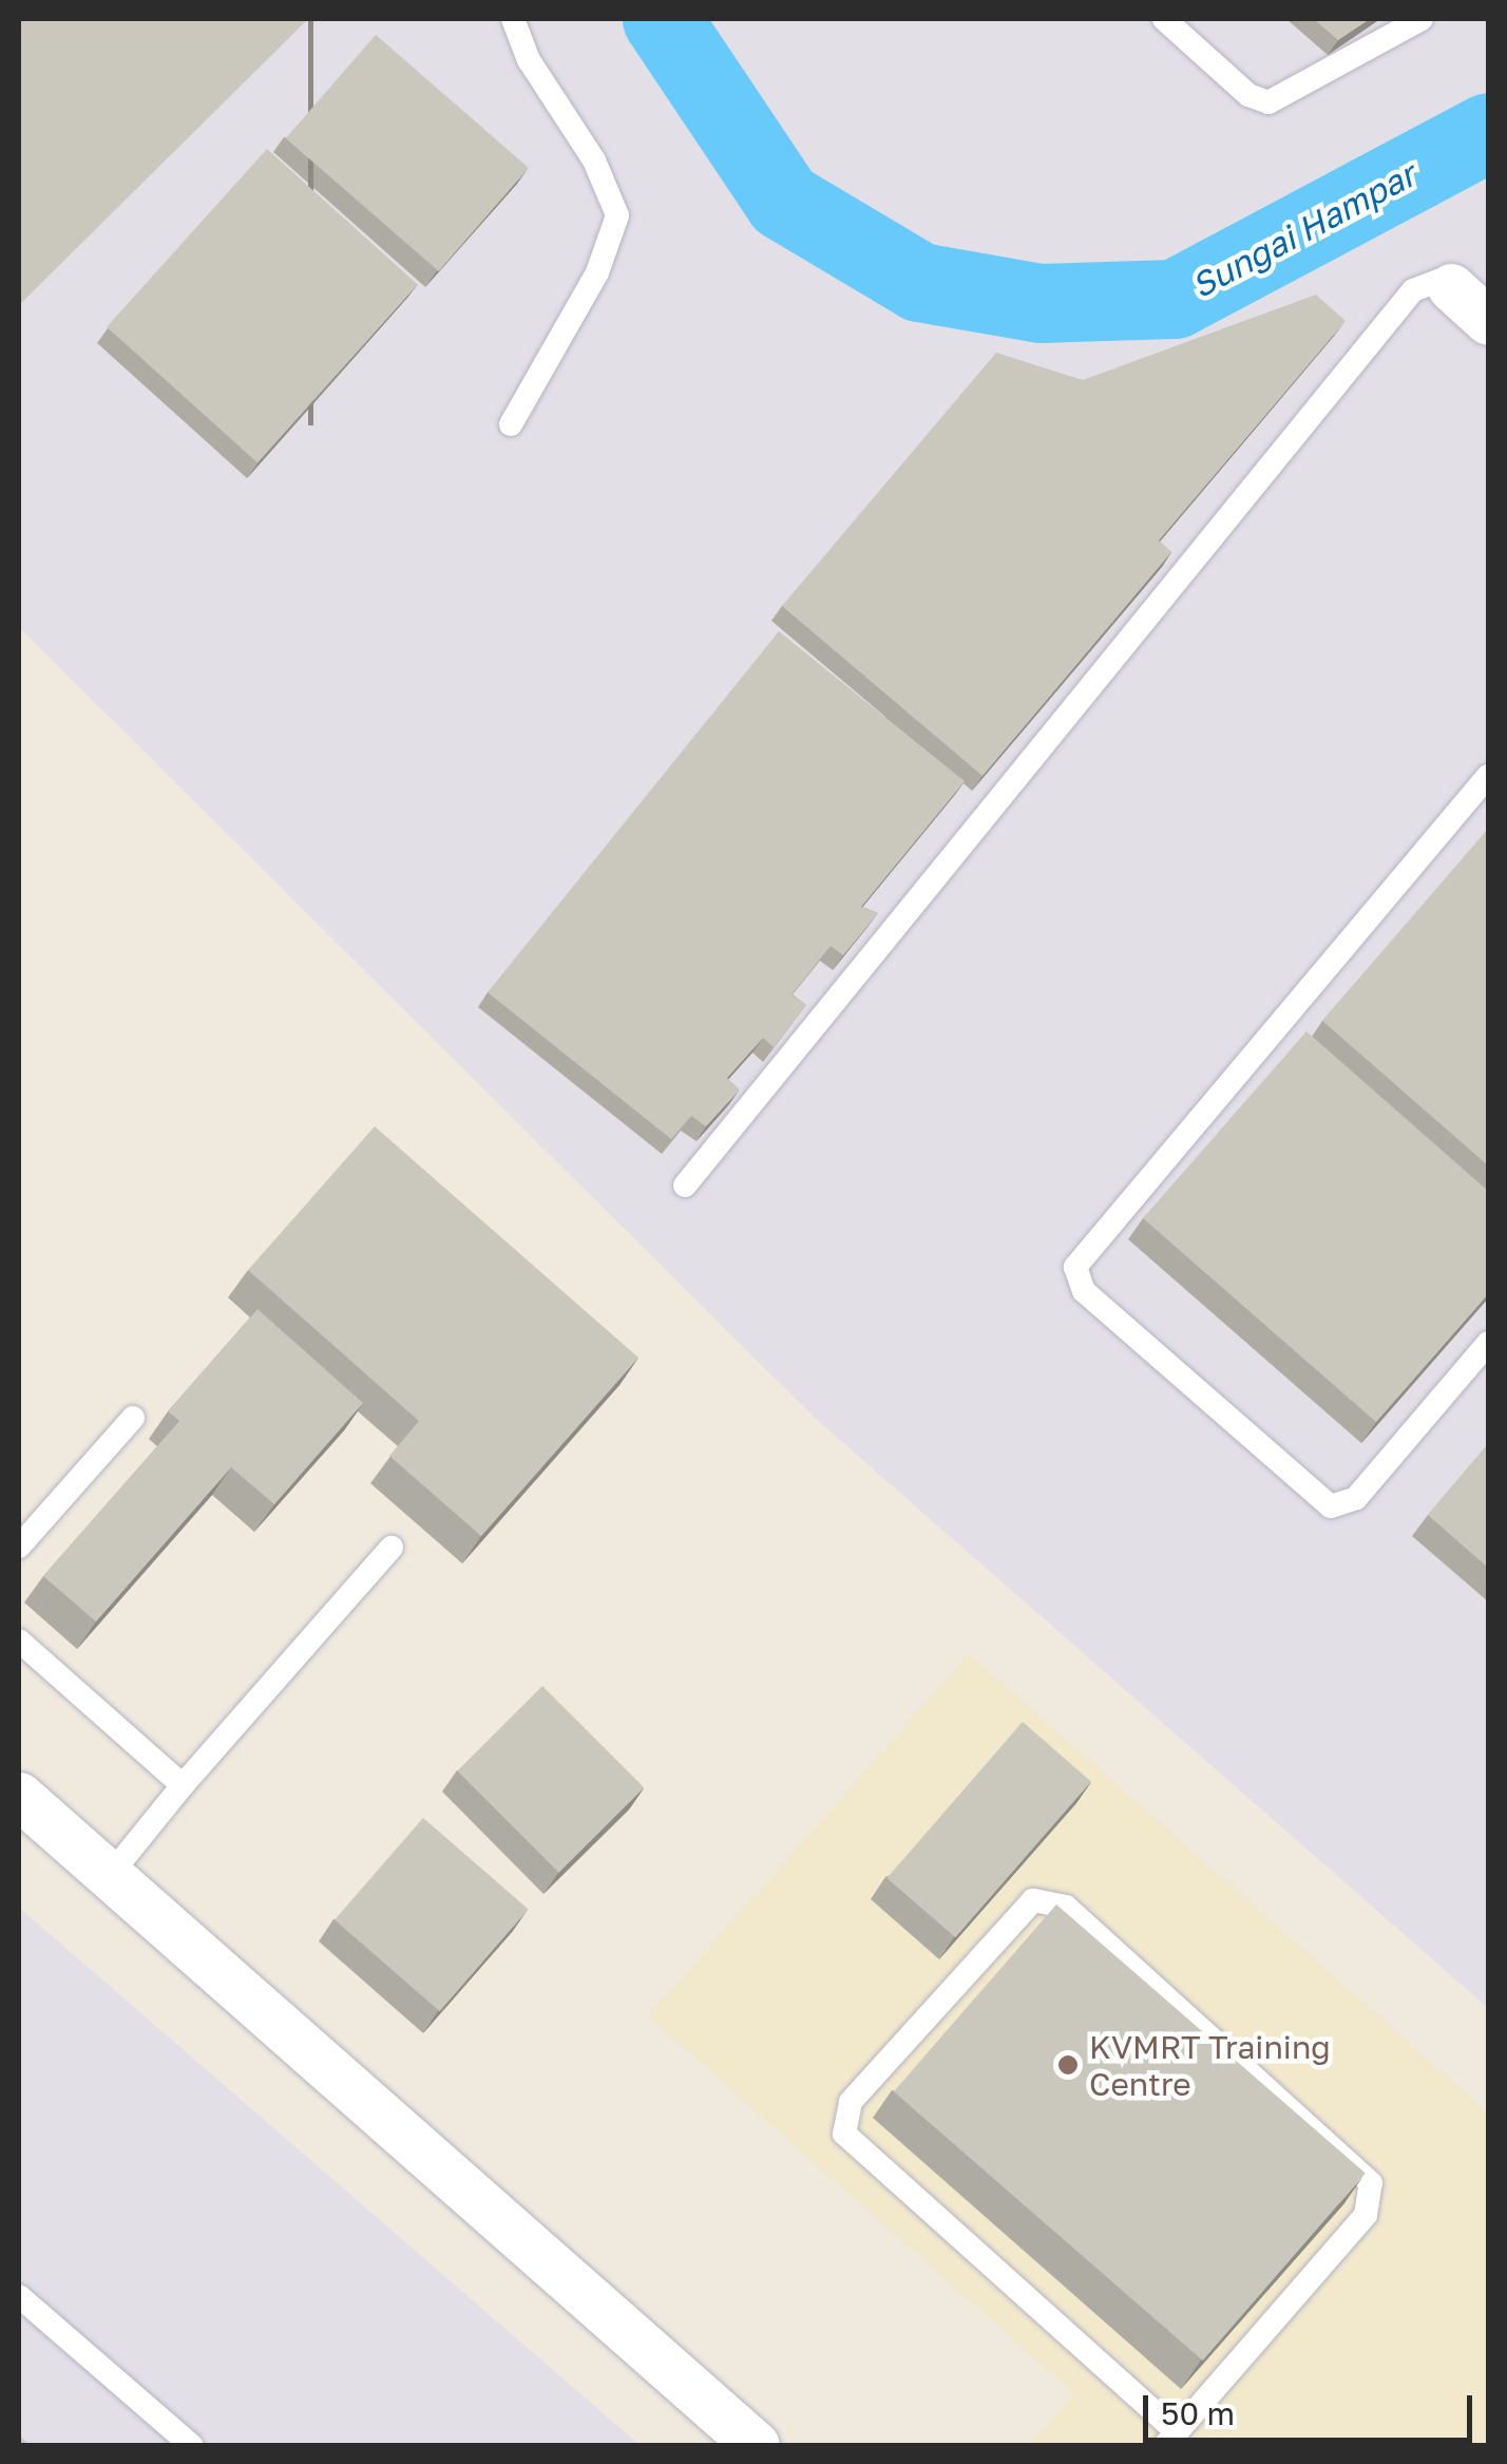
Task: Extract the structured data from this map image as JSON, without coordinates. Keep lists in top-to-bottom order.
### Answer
{
  "water": ["Sungai Hampar"],
  "places": ["KVMRT Training Centre"],
  "scale_bar": "50 m"
}
